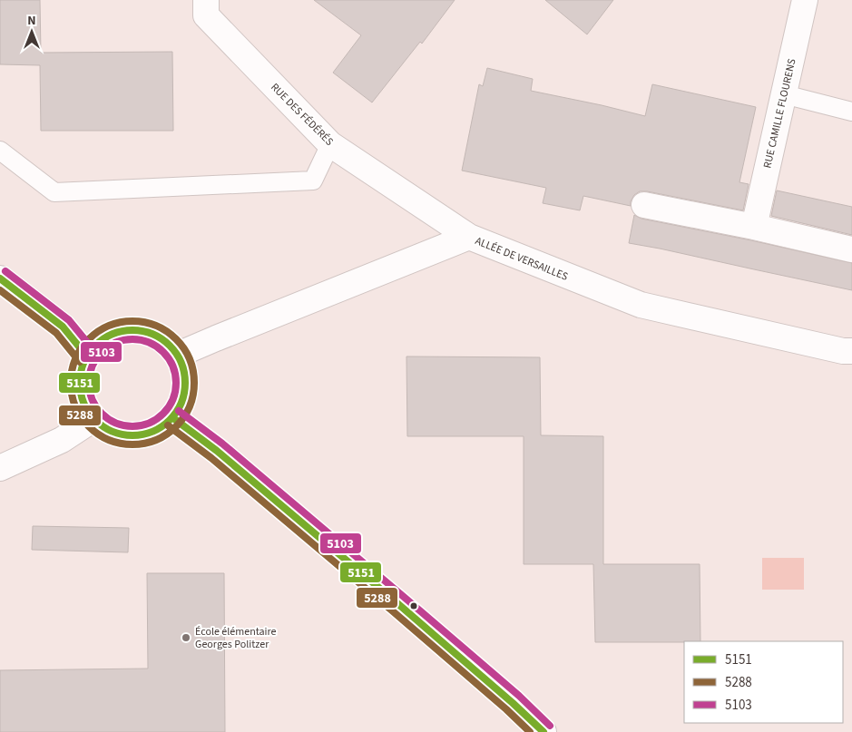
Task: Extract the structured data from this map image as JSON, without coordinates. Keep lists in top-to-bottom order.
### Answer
{
  "streets": {
    "street": ["RUE CAMILLE FLOURENS", "RUE DES FÉDÉRÉS", "ALLÉE DE VERSAILLES"]
  },
  "crossings": [
    ["RUE DES FÉDÉRÉS", "ALLÉE DE VERSAILLES"]
  ],
  "places": ["École élémentaire Georges Politzer"],
  "lines": ["transit line 5103", "transit line 5151", "transit line 5288"],
  "legend": ["5151", "5288", "5103"],
  "north": "top"
}
